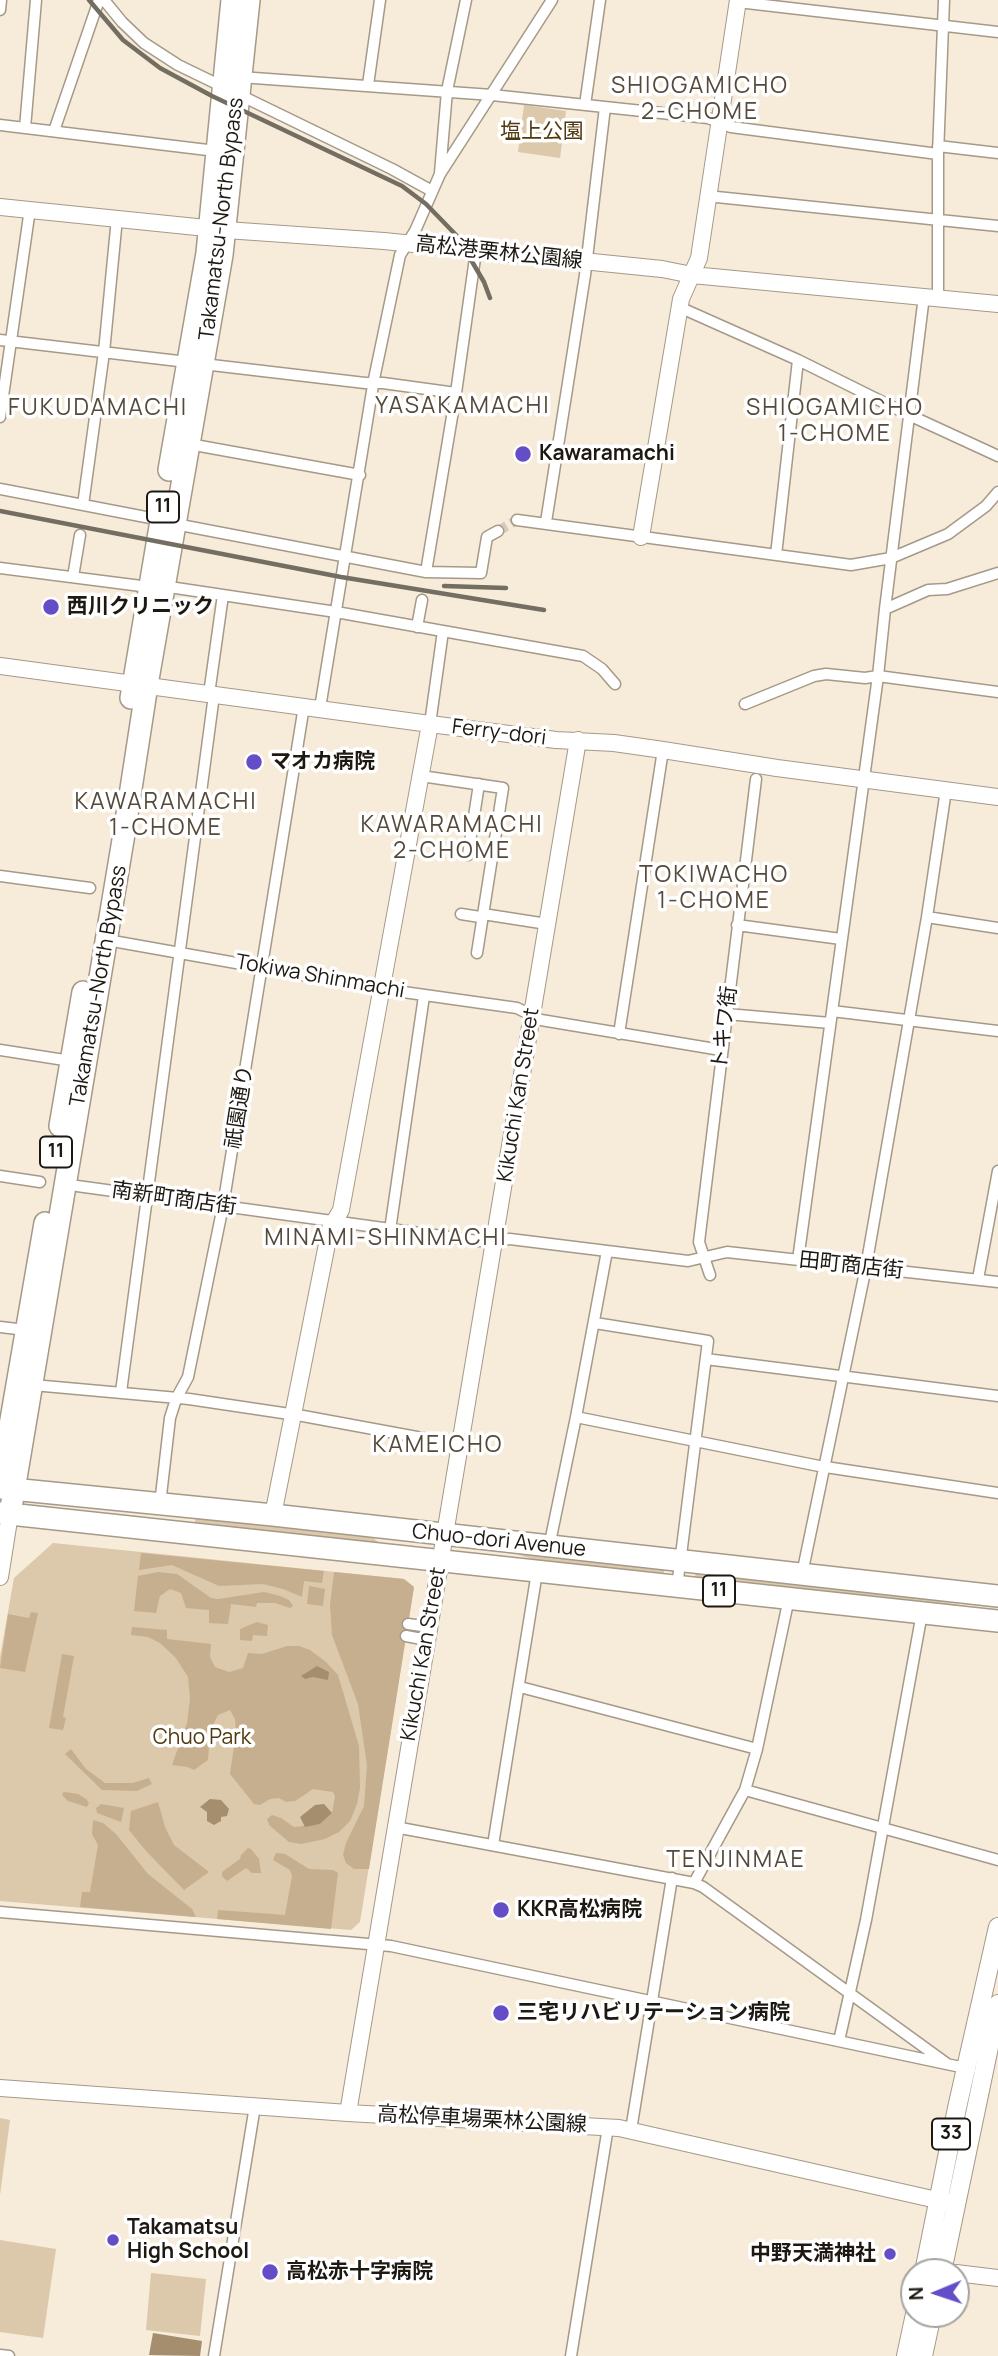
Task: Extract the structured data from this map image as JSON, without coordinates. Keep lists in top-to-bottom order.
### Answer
{
  "streets": {
    "highway": ["Takamatsu-North Bypass", "11", "Chuo-dori Avenue"],
    "main road": ["33"],
    "street": [
      "高松港栗林公園線",
      "Ferry-dori",
      "Tokiwa Shinmachi",
      "トキワ街",
      "Kikuchi Kan Street",
      "祇園通り",
      "南新町商店街",
      "田町商店街",
      "高松停車場栗林公園線"
    ]
  },
  "crossings": [
    ["Takamatsu-North Bypass", "高松港栗林公園線"],
    ["Takamatsu-North Bypass", "Ferry-dori"],
    ["Takamatsu-North Bypass", "Tokiwa Shinmachi"],
    ["Takamatsu-North Bypass", "Chuo-dori Avenue"],
    ["高松港栗林公園線", "祇園通り"],
    ["Ferry-dori", "Kikuchi Kan Street"],
    ["Ferry-dori", "祇園通り"],
    ["Tokiwa Shinmachi", "トキワ街"],
    ["Tokiwa Shinmachi", "Kikuchi Kan Street"],
    ["Tokiwa Shinmachi", "祇園通り"],
    ["トキワ街", "田町商店街"],
    ["Kikuchi Kan Street", "南新町商店街"],
    ["Kikuchi Kan Street", "Chuo-dori Avenue"],
    ["Kikuchi Kan Street", "高松停車場栗林公園線"],
    ["祇園通り", "南新町商店街"],
    ["祇園通り", "Chuo-dori Avenue"],
    ["高松停車場栗林公園線", "33"]
  ],
  "districts": [
    "SHIOGAMICHO 2-CHOME",
    "YASAKAMACHI",
    "FUKUDAMACHI",
    "SHIOGAMICHO 1-CHOME",
    "KAWARAMACHI 1-CHOME",
    "KAWARAMACHI 2-CHOME",
    "TOKIWACHO 1-CHOME",
    "MINAMI-SHINMACHI",
    "KAMEICHO",
    "TENJINMAE"
  ],
  "parks": ["塩上公園", "Chuo Park"],
  "places": [
    "Kawaramachi",
    "西川クリニック",
    "マオカ病院",
    "KKR高松病院",
    "三宅リハビリテーション病院",
    "Takamatsu High School",
    "中野天満神社",
    "高松赤十字病院"
  ],
  "north": "left"
}
